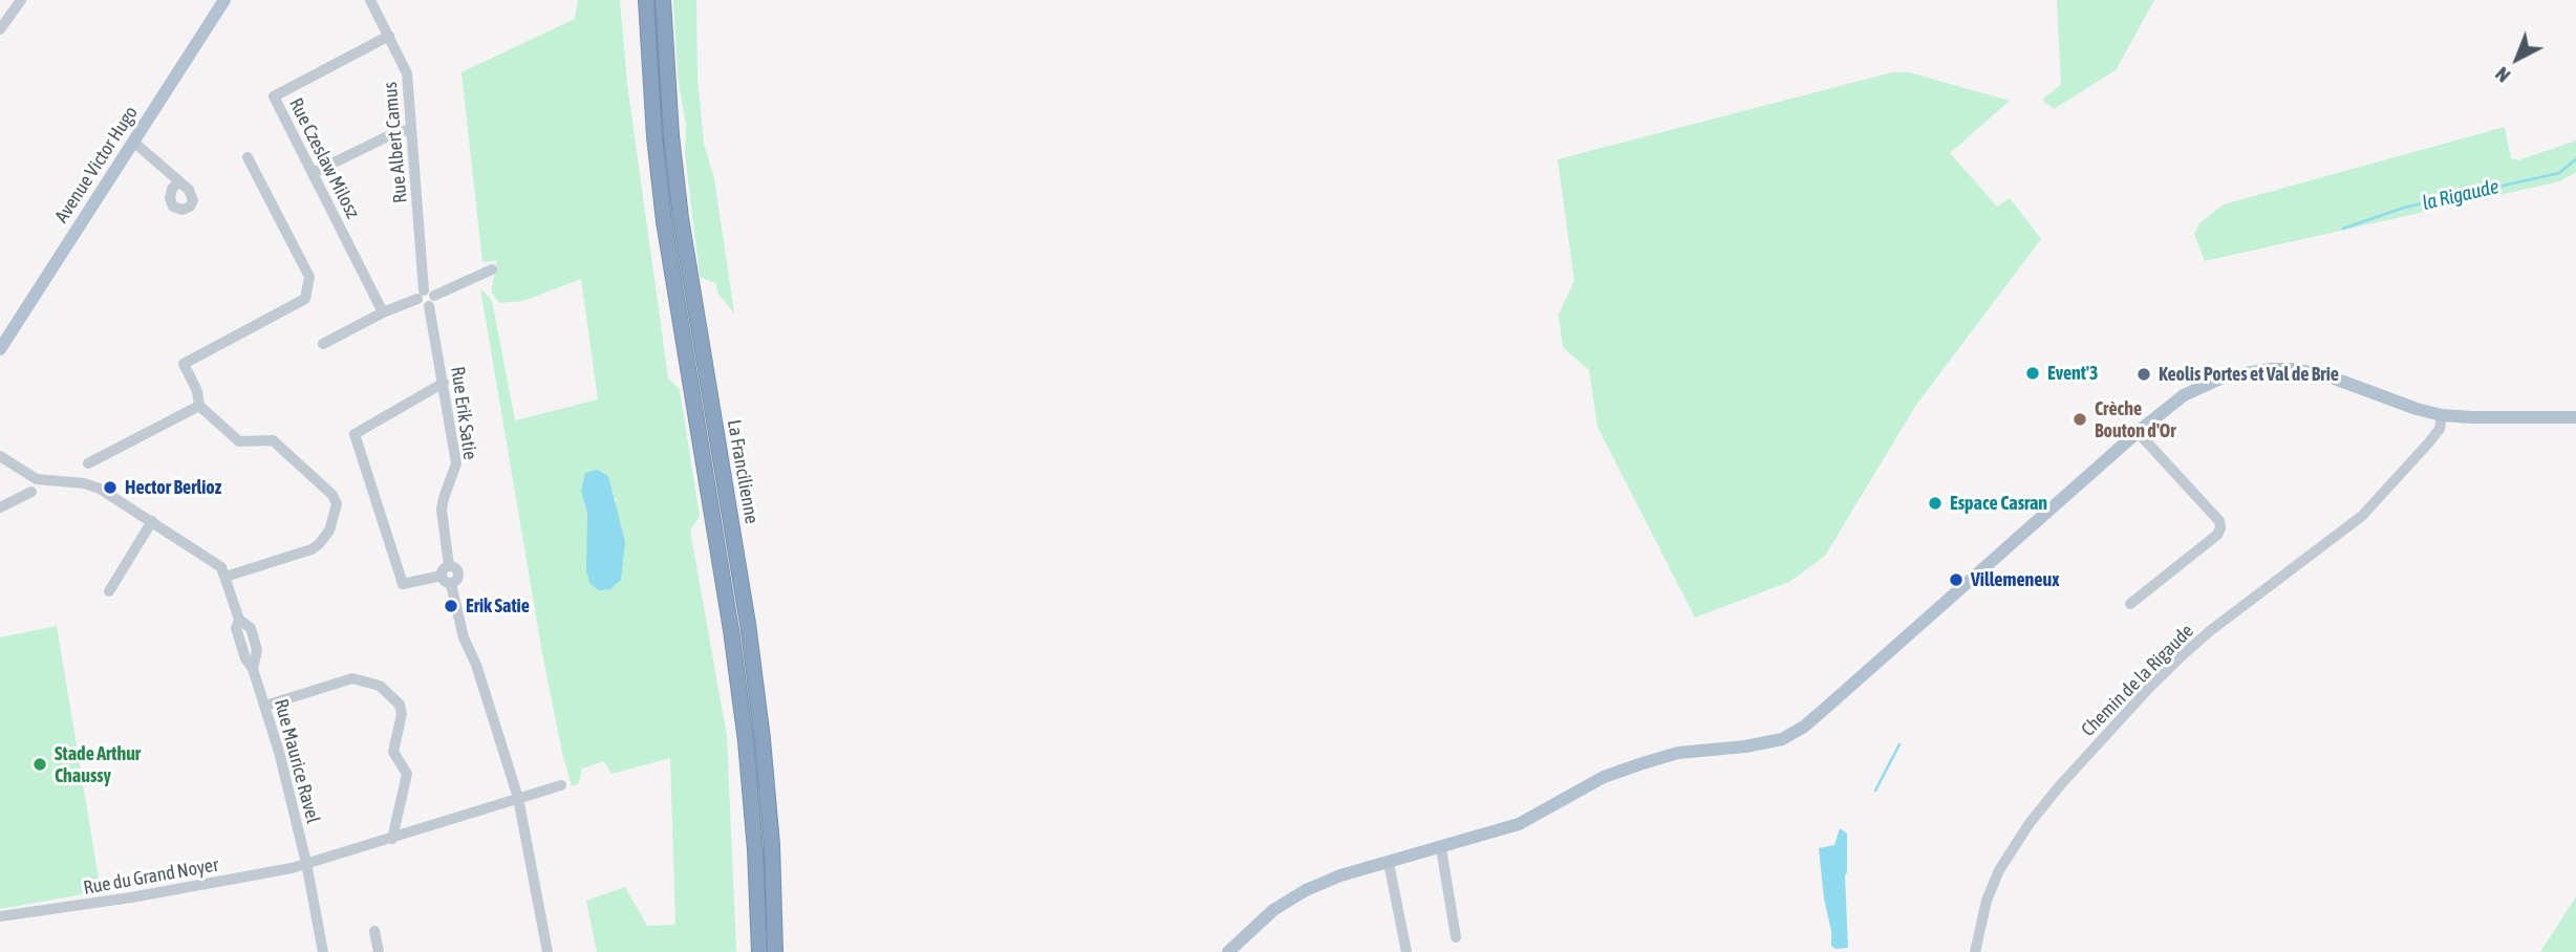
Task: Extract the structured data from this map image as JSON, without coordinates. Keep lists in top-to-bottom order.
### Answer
{
  "streets": {
    "highway": ["La Francilienne"],
    "main road": ["Avenue Victor Hugo"],
    "street": [
      "Rue Albert Camus",
      "Rue Czeslaw Milosz",
      "Rue Erik Satie",
      "Chemin de la Rigaude",
      "Rue Maurice Ravel",
      "Rue du Grand Noyer"
    ]
  },
  "crossings": [
    ["Rue Albert Camus", "Rue Czeslaw Milosz"],
    ["Rue Albert Camus", "Rue Erik Satie"],
    ["Rue Maurice Ravel", "Rue du Grand Noyer"]
  ],
  "water": ["la Rigaude"],
  "places": [
    "Event'3",
    "Keolis Portes et Val de Brie",
    "Crèche Bouton d'Or",
    "Hector Berlioz",
    "Espace Casran",
    "Villemeneux",
    "Erik Satie",
    "Stade Arthur Chaussy"
  ],
  "north": "bottom left"
}
